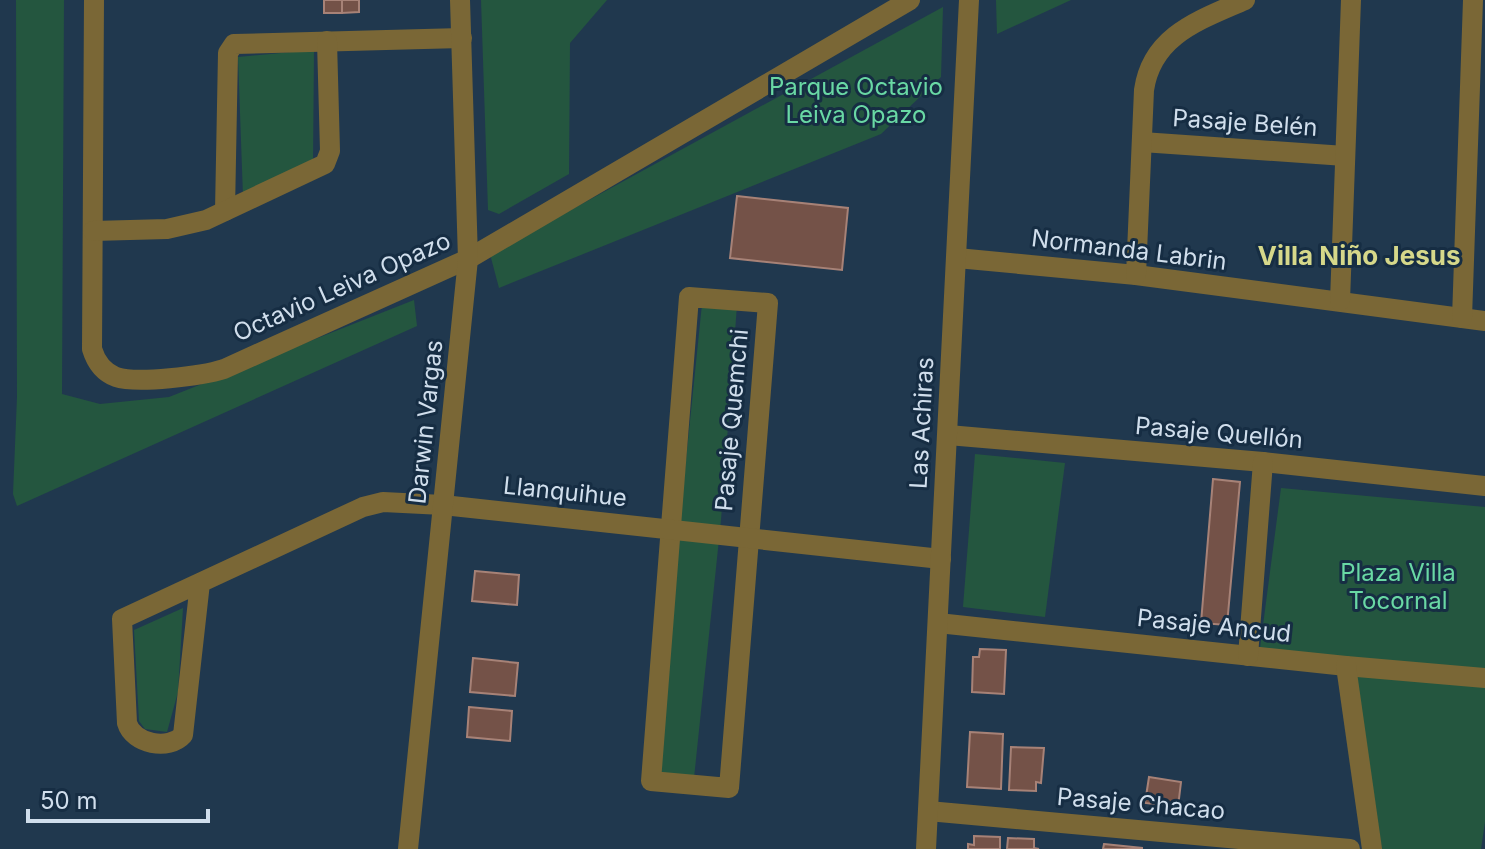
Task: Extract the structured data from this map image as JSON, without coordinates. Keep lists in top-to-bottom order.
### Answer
{
  "streets": {
    "street": [
      "Pasaje Belén",
      "Normanda Labrin",
      "Octavio Leiva Opazo",
      "Pasaje Quemchi",
      "Darwin Vargas",
      "Las Achiras",
      "Pasaje Quellón",
      "Llanquihue",
      "Pasaje Ancud",
      "Pasaje Chacao"
    ]
  },
  "crossings": [
    ["Normanda Labrin", "Las Achiras"],
    ["Octavio Leiva Opazo", "Darwin Vargas"],
    ["Pasaje Quemchi", "Llanquihue"],
    ["Darwin Vargas", "Llanquihue"],
    ["Las Achiras", "Pasaje Quellón"],
    ["Las Achiras", "Llanquihue"],
    ["Las Achiras", "Pasaje Ancud"],
    ["Las Achiras", "Pasaje Chacao"]
  ],
  "districts": ["Villa Niño Jesus"],
  "parks": ["Parque Octavio Leiva Opazo", "Plaza Villa Tocornal"],
  "scale_bar": "50 m"
}
